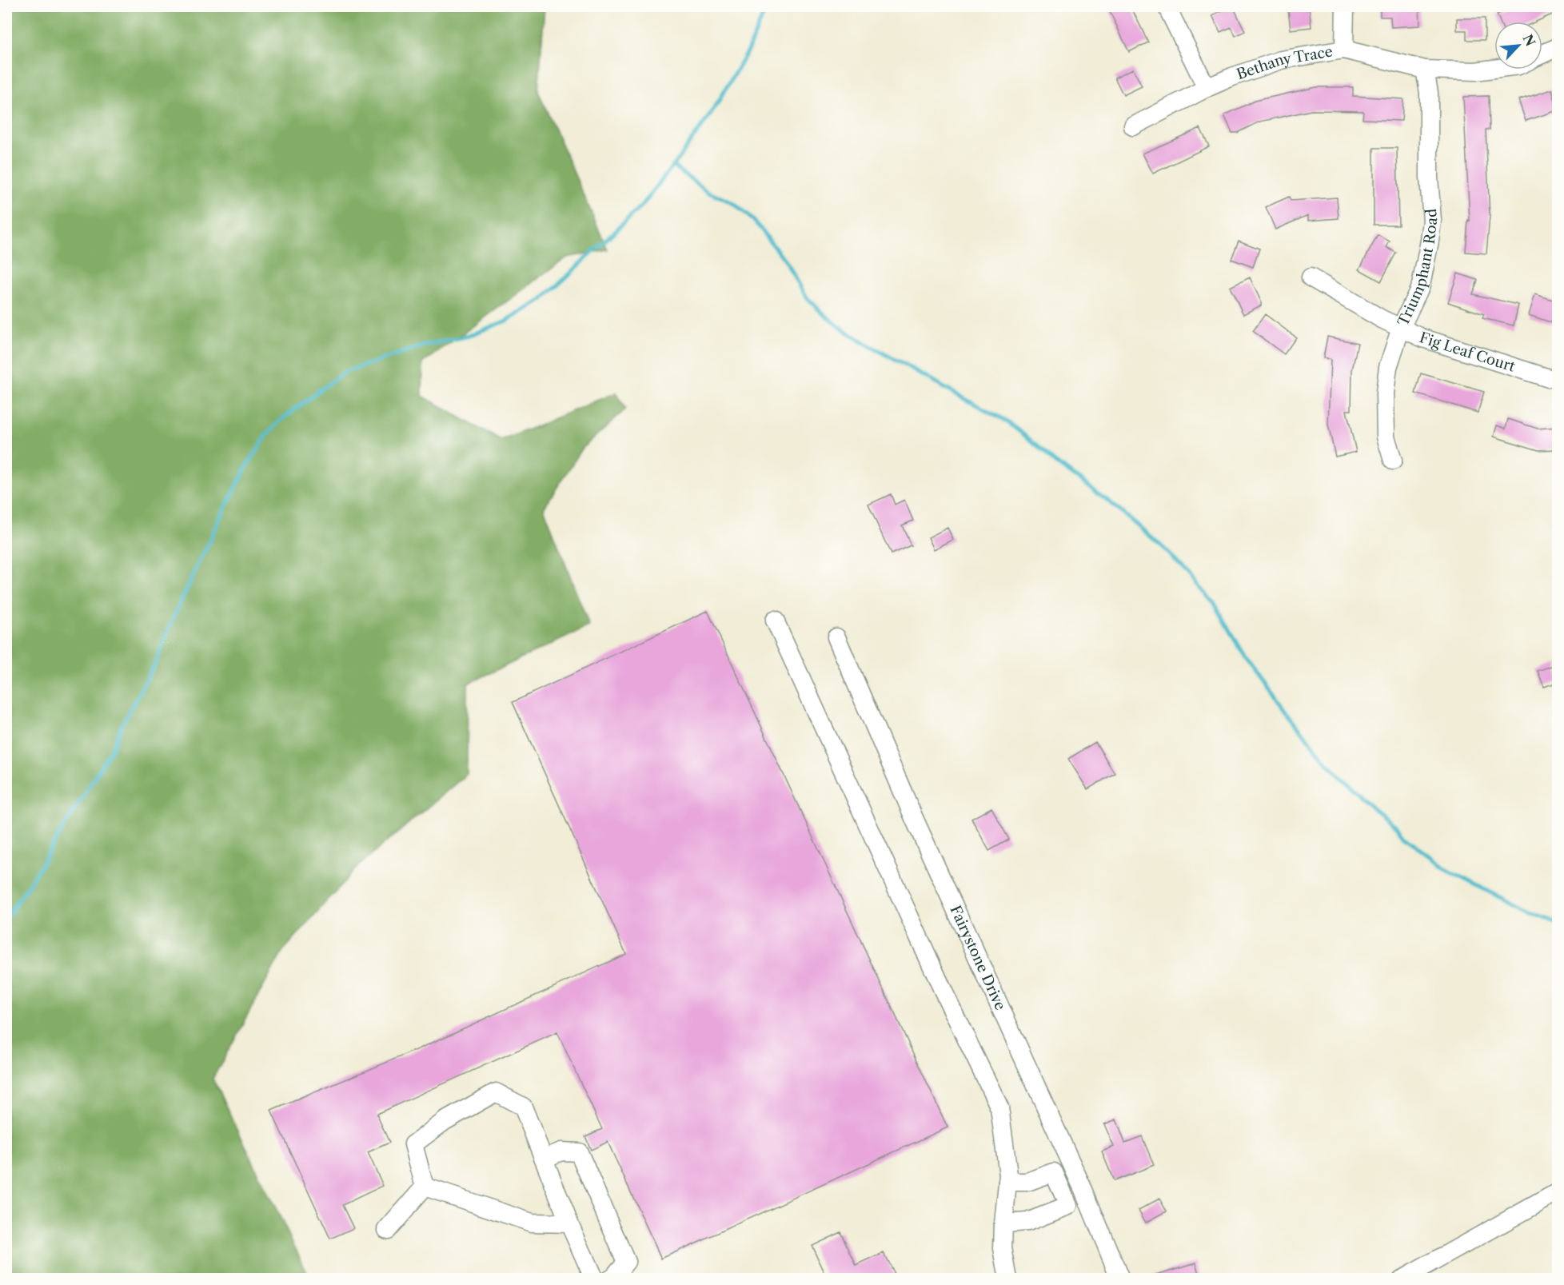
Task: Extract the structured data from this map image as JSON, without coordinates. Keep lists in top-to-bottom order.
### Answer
{
  "streets": {
    "street": [
      "Bethany Trace",
      "Triumphant Road",
      "Fig Leaf Court",
      "Fairystone Drive"
    ]
  },
  "crossings": [
    ["Bethany Trace", "Triumphant Road"],
    ["Triumphant Road", "Fig Leaf Court"]
  ],
  "north": "top right"
}
